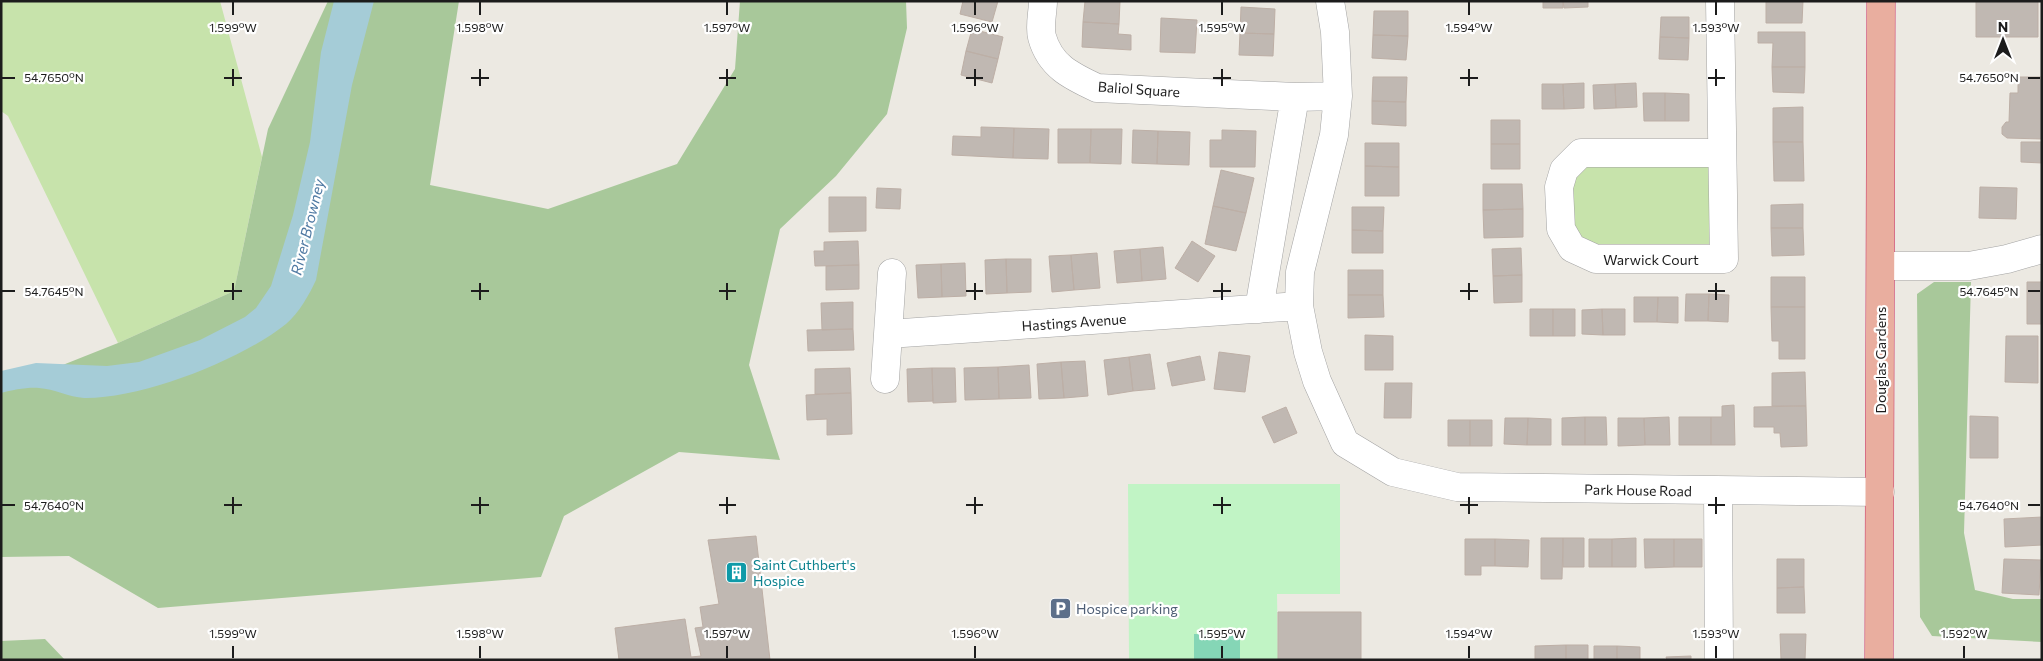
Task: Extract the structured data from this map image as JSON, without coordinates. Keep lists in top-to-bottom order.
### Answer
{
  "streets": {
    "highway": ["Douglas Gardens"],
    "street": [
      "Baliol Square",
      "Warwick Court",
      "Hastings Avenue",
      "Park House Road"
    ]
  },
  "crossings": [
    ["Hastings Avenue", "Park House Road"],
    ["Douglas Gardens", "Park House Road"]
  ],
  "water": ["River Browney"],
  "places": {
    "building": ["Saint Cuthbert's Hospice"],
    "parking": ["Hospice parking"]
  },
  "north": "top",
  "coordinates": [
    "1.599°W",
    "1.598°W",
    "1.597°W",
    "1.596°W",
    "1.595°W",
    "1.594°W",
    "1.593°W",
    "54.7650°N",
    "54.7645°N",
    "54.7640°N",
    "1.592°W"
  ]
}
